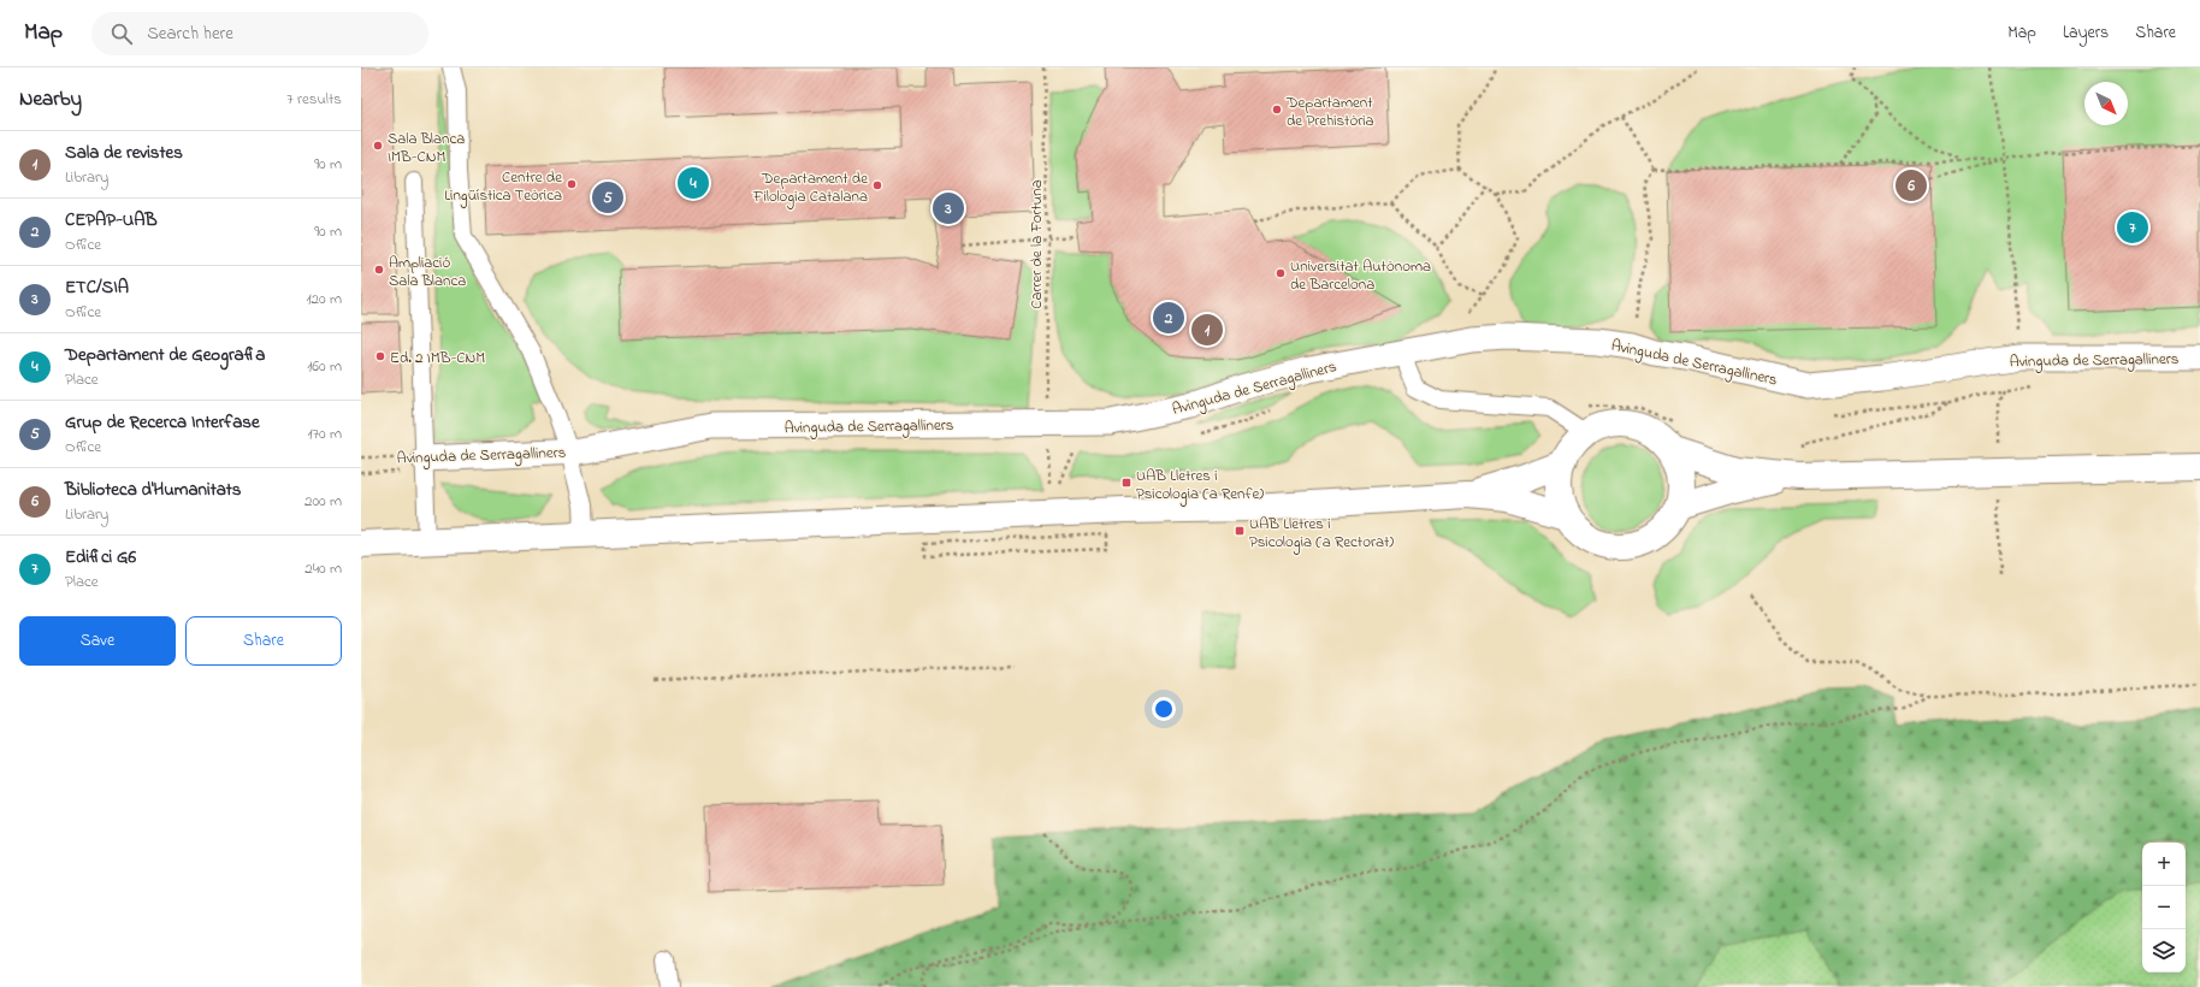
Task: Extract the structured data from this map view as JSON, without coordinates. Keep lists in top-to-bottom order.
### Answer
{
  "streets": {
    "street": ["Avinguda de Serragalliners"],
    "path": ["Carrer de la Fortuna"]
  },
  "crossings": [
    ["Carrer de la Fortuna", "Avinguda de Serragalliners"]
  ],
  "places": {
    "other": [
      "Departament de Prehistòria",
      "Sala Blanca IMB-CNM",
      "Centre de Lingüística Teòrica",
      "Departament de Filologia Catalana",
      "Ampliació Sala Blanca",
      "Universitat Autònoma de Barcelona",
      "Ed. 2 IMB-CNM"
    ],
    "transit": ["UAB Lletres i Psicologia (a Renfe)", "UAB Lletres i Psicologia (a Rectorat)"]
  },
  "north": "bottom right",
  "page": {
    "header": "Map",
    "search": "Search here",
    "nav": ["Map", "Layers", "Share"],
    "heading": ["Nearby", "7 results"],
    "list": [
      {
        "mark": "1",
        "name": "Sala de revistes",
        "note": "Library",
        "value": "90 m"
      },
      {
        "mark": "2",
        "name": "CEPAP-UAB",
        "note": "Office",
        "value": "90 m"
      },
      {
        "mark": "3",
        "name": "ETC/SIA",
        "note": "Office",
        "value": "120 m"
      },
      {
        "mark": "4",
        "name": "Departament de Geografia",
        "note": "Place",
        "value": "160 m"
      },
      {
        "mark": "5",
        "name": "Grup de Recerca Interfase",
        "note": "Office",
        "value": "170 m"
      },
      {
        "mark": "6",
        "name": "Biblioteca d'Humanitats",
        "note": "Library",
        "value": "200 m"
      },
      {
        "mark": "7",
        "name": "Edifici G6",
        "note": "Place",
        "value": "240 m"
      }
    ],
    "pins": [
      "4",
      "6",
      "5",
      "3",
      "7",
      "2",
      "1"
    ],
    "buttons": ["Save", "Share"],
    "map_buttons": ["+", "−"]
  }
}
